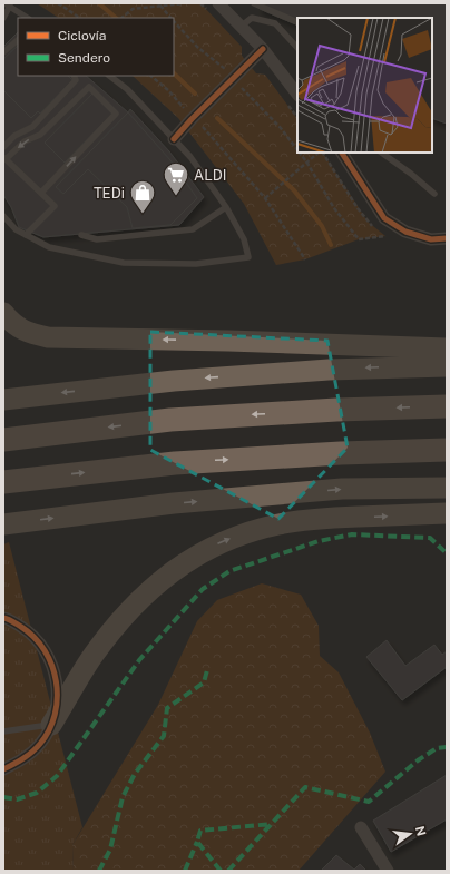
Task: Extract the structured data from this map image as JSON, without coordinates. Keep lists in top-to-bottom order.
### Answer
{
  "places": {
    "supermarket": ["ALDI"],
    "shop": ["TEDi"]
  },
  "legend": ["Ciclovía", "Sendero"],
  "north": "right"
}
